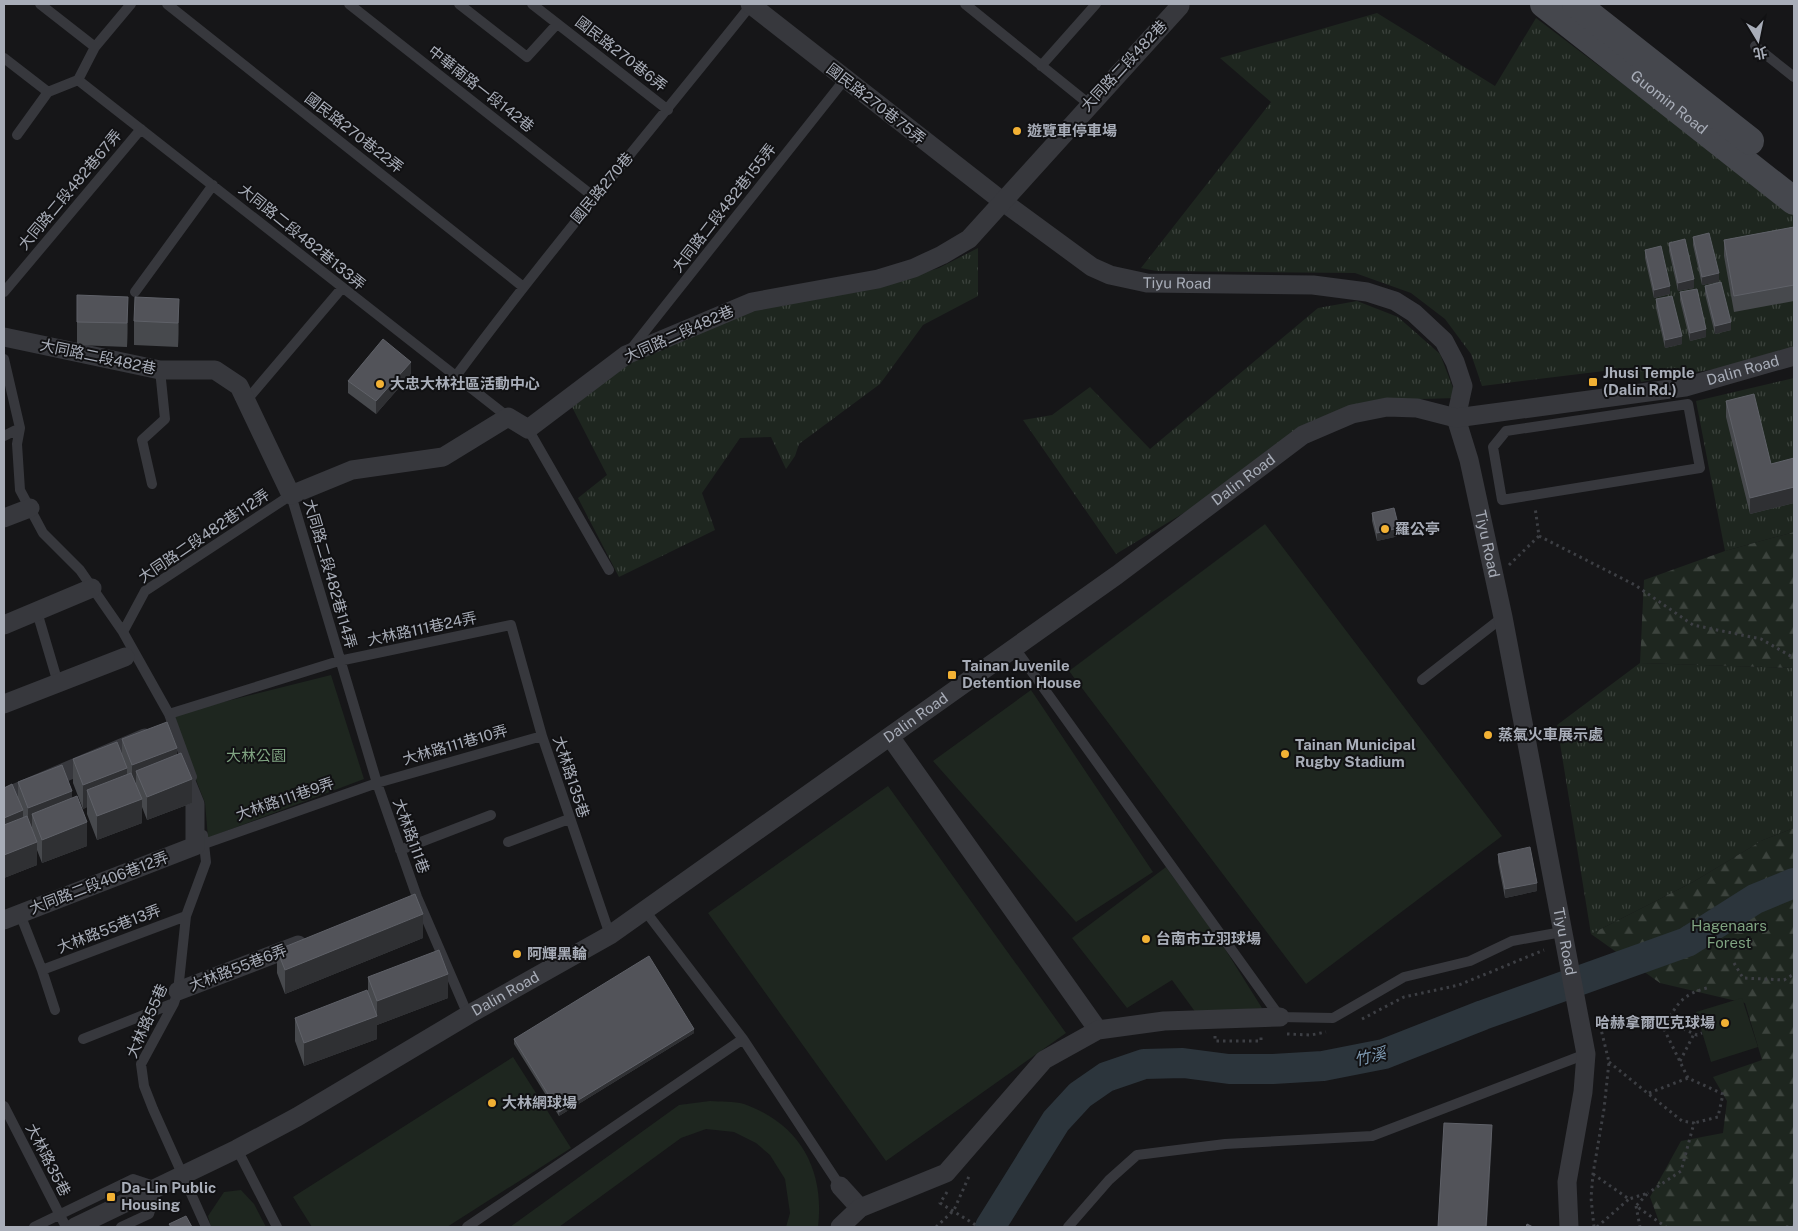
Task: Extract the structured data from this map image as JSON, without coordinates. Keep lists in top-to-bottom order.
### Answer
{
  "streets": {
    "street": [
      "大同路二段482巷",
      "Guomin Road",
      "國民路270巷75弄",
      "Tiyu Road",
      "Dalin Road",
      "大同路二段406巷12弄",
      "大林路55巷6弄"
    ],
    "lane": [
      "國民路270巷6弄",
      "中華南路一段142巷",
      "國民路270巷22弄",
      "國民路270巷",
      "大同路二段482巷67弄",
      "大同路二段482巷155弄",
      "大同路二段482巷133弄",
      "大同路二段482巷112弄",
      "大同路二段482巷114弄",
      "大林路111巷24弄",
      "大林路111巷10弄",
      "大林路135巷",
      "大林路111巷9弄",
      "大林路111巷",
      "大林路55巷13弄",
      "大林路55巷",
      "大林路35巷"
    ]
  },
  "crossings": [
    ["國民路270巷6弄", "國民路270巷"],
    ["大同路二段482巷", "國民路270巷75弄"],
    ["大同路二段482巷", "大同路二段482巷155弄"],
    ["大同路二段482巷", "Tiyu Road"],
    ["大同路二段482巷", "大同路二段482巷112弄"],
    ["大同路二段482巷", "大同路二段482巷114弄"],
    ["中華南路一段142巷", "國民路270巷"],
    ["國民路270巷75弄", "國民路270巷"],
    ["國民路270巷75弄", "大同路二段482巷155弄"],
    ["國民路270巷75弄", "Tiyu Road"],
    ["國民路270巷22弄", "國民路270巷"],
    ["國民路270巷", "大同路二段482巷133弄"],
    ["大同路二段482巷67弄", "大同路二段482巷133弄"],
    ["Tiyu Road", "Dalin Road"],
    ["Dalin Road", "大林路135巷"],
    ["Dalin Road", "大林路111巷"],
    ["Dalin Road", "大林路55巷"],
    ["大同路二段482巷112弄", "大同路二段482巷114弄"],
    ["大同路二段482巷114弄", "大林路111巷24弄"],
    ["大同路二段482巷114弄", "大林路111巷"],
    ["大林路111巷24弄", "大林路135巷"],
    ["大林路111巷24弄", "大林路111巷"],
    ["大林路111巷10弄", "大林路135巷"],
    ["大林路111巷10弄", "大林路111巷9弄"],
    ["大林路111巷10弄", "大林路111巷"],
    ["大林路111巷9弄", "大林路111巷"],
    ["大林路111巷9弄", "大同路二段406巷12弄"],
    ["大林路111巷9弄", "大林路55巷"],
    ["大同路二段406巷12弄", "大林路55巷"],
    ["大林路55巷13弄", "大林路55巷"],
    ["大林路55巷6弄", "大林路55巷"]
  ],
  "water": ["竹溪"],
  "parks": ["大林公園", "Hagenaars Forest"],
  "places": {
    "other": [
      "遊覽車停車場",
      "大忠大林社區活動中心",
      "羅公亭",
      "蒸氣火車展示處",
      "Tainan Municipal Rugby Stadium",
      "台南市立羽球場",
      "阿輝黑輪",
      "哈赫拿爾匹克球場",
      "大林網球場"
    ],
    "transit": ["Jhusi Temple (Dalin Rd.)", "Tainan Juvenile Detention House", "Da-Lin Public Housing"]
  },
  "north": "bottom"
}
